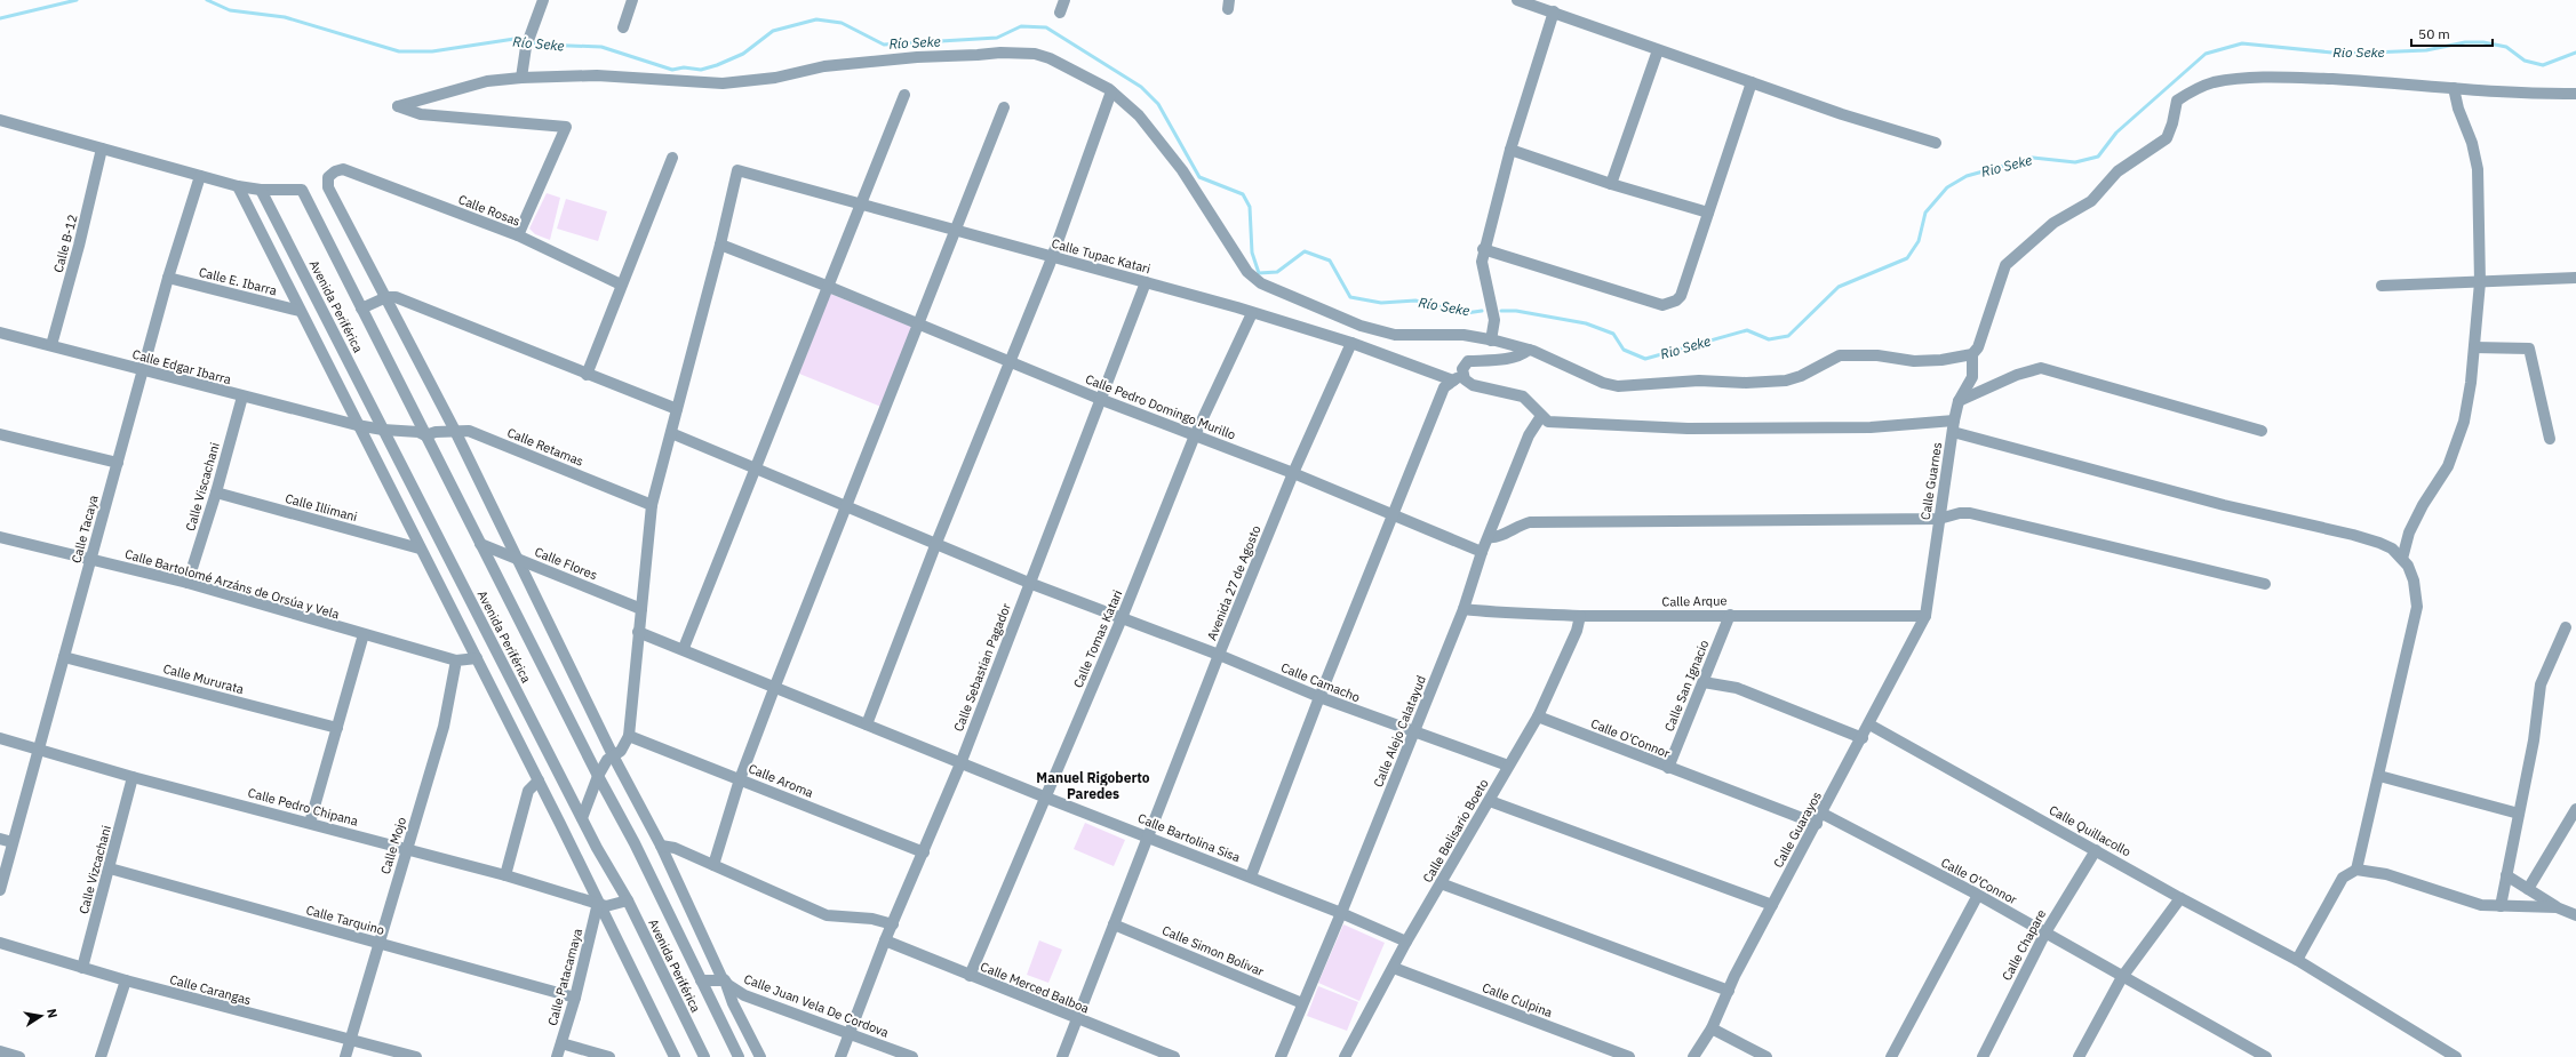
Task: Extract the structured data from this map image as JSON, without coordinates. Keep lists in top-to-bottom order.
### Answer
{
  "streets": {
    "street": [
      "Calle Rosas",
      "Calle B-12",
      "Calle Tupac Katari",
      "Calle E. Ibarra",
      "Avenida Periférica",
      "Calle Edgar Ibarra",
      "Calle Pedro Domingo Murillo",
      "Calle Retamas",
      "Calle Guarnes",
      "Calle Viscachani",
      "Calle Illimani",
      "Calle Tacaya",
      "Calle Flores",
      "Avenida 27 de Agosto",
      "Calle Bartolomé Arzáns de Orsúa y Vela",
      "Calle Arque",
      "Calle Tomas Katari",
      "Calle Sebastian Pagador",
      "Calle Mururata",
      "Calle Camacho",
      "Calle San Ignacio",
      "Calle Alejo Calatayud",
      "Calle O'Connor",
      "Calle Aroma",
      "Calle Pedro Chipana",
      "Calle Guarayos",
      "Calle Belisario Boeto",
      "Calle Quillacollo",
      "Calle Bartolina Sisa",
      "Calle Mojo",
      "Calle Vizcachani",
      "Calle Tarquino",
      "Calle Chapare",
      "Calle Simon Bolivar",
      "Calle Patacamaya",
      "Calle Merced Balboa",
      "Calle Carangas",
      "Calle Culpina",
      "Calle Juan Vela De Cordova"
    ]
  },
  "crossings": [
    ["Calle Rosas", "Calle Juan Vela De Cordova"],
    ["Calle B-12", "Calle Edgar Ibarra"],
    ["Calle Tupac Katari", "Calle Pedro Domingo Murillo"],
    ["Calle Tupac Katari", "Avenida 27 de Agosto"],
    ["Calle Tupac Katari", "Calle Tomas Katari"],
    ["Calle Tupac Katari", "Calle Sebastian Pagador"],
    ["Calle E. Ibarra", "Calle Tacaya"],
    ["Avenida Periférica", "Calle Edgar Ibarra"],
    ["Avenida Periférica", "Calle Retamas"],
    ["Avenida Periférica", "Calle Flores"],
    ["Avenida Periférica", "Calle Pedro Chipana"],
    ["Calle Edgar Ibarra", "Calle Retamas"],
    ["Calle Edgar Ibarra", "Calle Viscachani"],
    ["Calle Edgar Ibarra", "Calle Tacaya"],
    ["Calle Pedro Domingo Murillo", "Avenida 27 de Agosto"],
    ["Calle Pedro Domingo Murillo", "Calle Tomas Katari"],
    ["Calle Pedro Domingo Murillo", "Calle Sebastian Pagador"],
    ["Calle Pedro Domingo Murillo", "Calle Alejo Calatayud"],
    ["Calle Retamas", "Calle Juan Vela De Cordova"],
    ["Calle Guarnes", "Calle Arque"],
    ["Calle Guarnes", "Calle Guarayos"],
    ["Calle Viscachani", "Calle Illimani"],
    ["Calle Viscachani", "Calle Bartolomé Arzáns de Orsúa y Vela"],
    ["Calle Tacaya", "Calle Bartolomé Arzáns de Orsúa y Vela"],
    ["Calle Tacaya", "Calle Mururata"],
    ["Calle Tacaya", "Calle Pedro Chipana"],
    ["Calle Flores", "Calle Juan Vela De Cordova"],
    ["Avenida 27 de Agosto", "Calle Camacho"],
    ["Avenida 27 de Agosto", "Calle Bartolina Sisa"],
    ["Avenida 27 de Agosto", "Calle Simon Bolivar"],
    ["Avenida 27 de Agosto", "Calle Merced Balboa"],
    ["Calle Bartolomé Arzáns de Orsúa y Vela", "Calle Mojo"],
    ["Calle Arque", "Calle San Ignacio"],
    ["Calle Arque", "Calle Alejo Calatayud"],
    ["Calle Arque", "Calle Guarayos"],
    ["Calle Arque", "Calle Belisario Boeto"],
    ["Calle Tomas Katari", "Calle Camacho"],
    ["Calle Tomas Katari", "Calle Bartolina Sisa"],
    ["Calle Tomas Katari", "Calle Merced Balboa"],
    ["Calle Sebastian Pagador", "Calle Aroma"],
    ["Calle Sebastian Pagador", "Calle Bartolina Sisa"],
    ["Calle Sebastian Pagador", "Calle Merced Balboa"],
    ["Calle Sebastian Pagador", "Calle Juan Vela De Cordova"],
    ["Calle Camacho", "Calle Alejo Calatayud"],
    ["Calle Camacho", "Calle Belisario Boeto"],
    ["Calle San Ignacio", "Calle O'Connor"],
    ["Calle Alejo Calatayud", "Calle Bartolina Sisa"],
    ["Calle Alejo Calatayud", "Calle Simon Bolivar"],
    ["Calle O'Connor", "Calle Guarayos"],
    ["Calle O'Connor", "Calle Belisario Boeto"],
    ["Calle O'Connor", "Calle Chapare"],
    ["Calle Pedro Chipana", "Calle Mojo"],
    ["Calle Pedro Chipana", "Calle Vizcachani"],
    ["Calle Pedro Chipana", "Calle Patacamaya"],
    ["Calle Guarayos", "Calle Quillacollo"],
    ["Calle Belisario Boeto", "Calle Bartolina Sisa"],
    ["Calle Belisario Boeto", "Calle Culpina"],
    ["Calle Quillacollo", "Calle Chapare"],
    ["Calle Mojo", "Calle Tarquino"],
    ["Calle Mojo", "Calle Carangas"],
    ["Calle Vizcachani", "Calle Tarquino"],
    ["Calle Vizcachani", "Calle Carangas"],
    ["Calle Tarquino", "Calle Patacamaya"]
  ],
  "districts": ["Manuel Rigoberto Paredes"],
  "water": ["Río Seke", "Rio Seke"],
  "scale_bar": "50 m",
  "north": "right"
}
